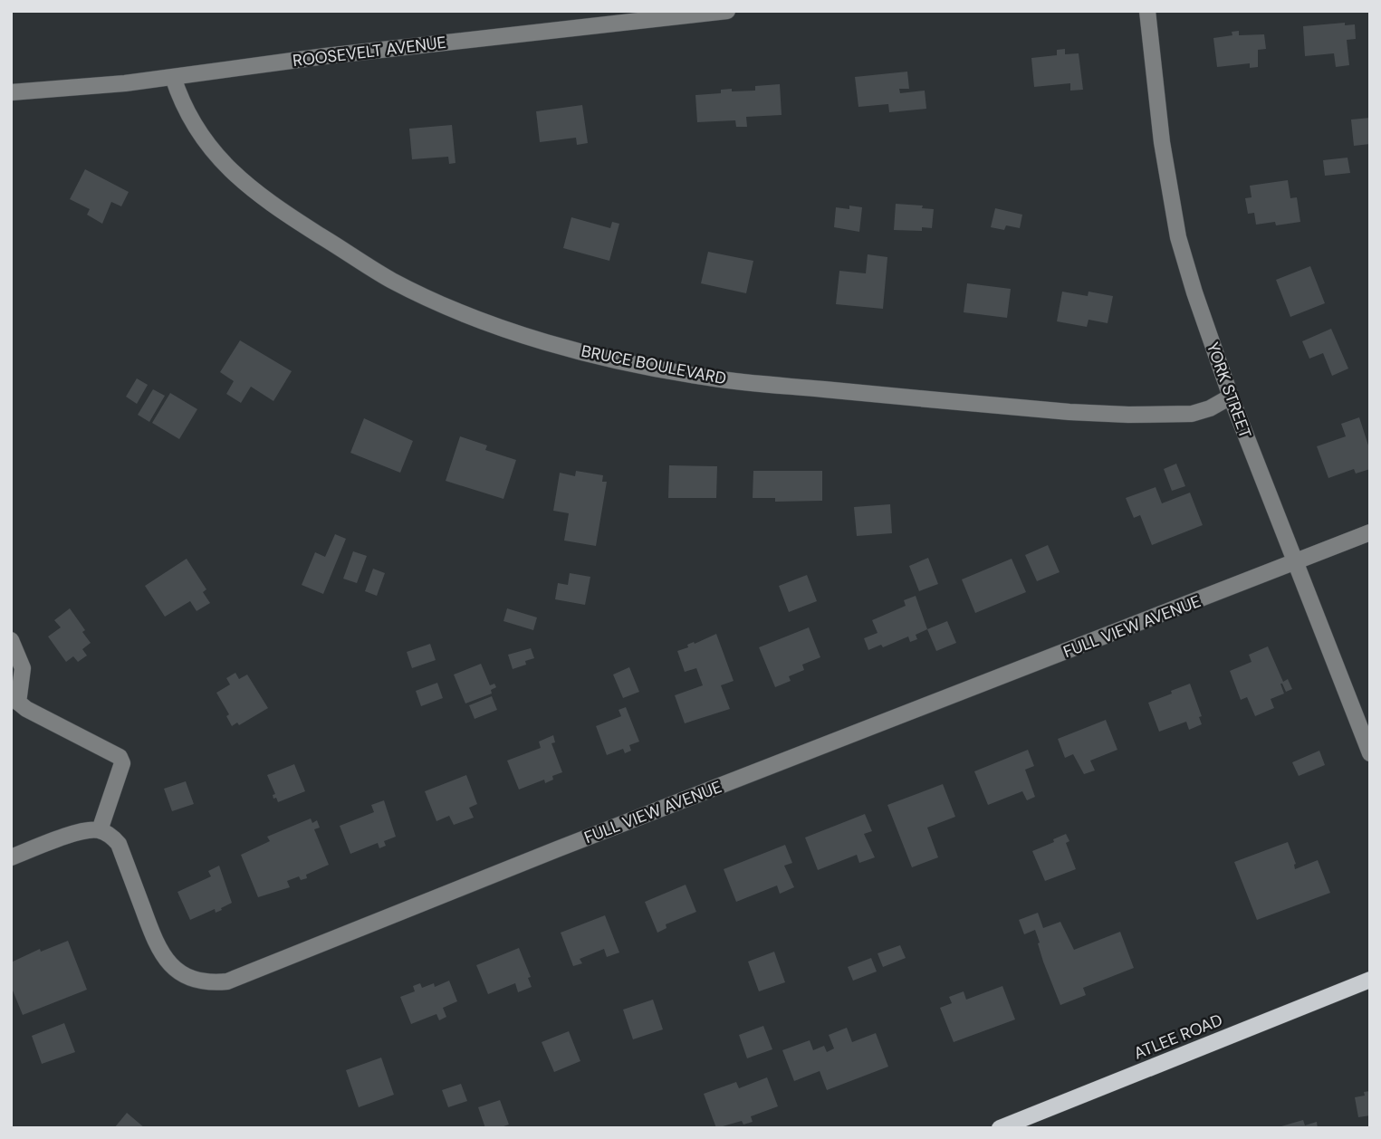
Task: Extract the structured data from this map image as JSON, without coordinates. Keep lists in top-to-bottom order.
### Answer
{
  "streets": {
    "main road": ["ATLEE ROAD"],
    "street": [
      "ROOSEVELT AVENUE",
      "BRUCE BOULEVARD",
      "YORK STREET",
      "FULL VIEW AVENUE"
    ]
  },
  "crossings": [
    ["ROOSEVELT AVENUE", "BRUCE BOULEVARD"],
    ["BRUCE BOULEVARD", "YORK STREET"],
    ["YORK STREET", "FULL VIEW AVENUE"]
  ]
}
